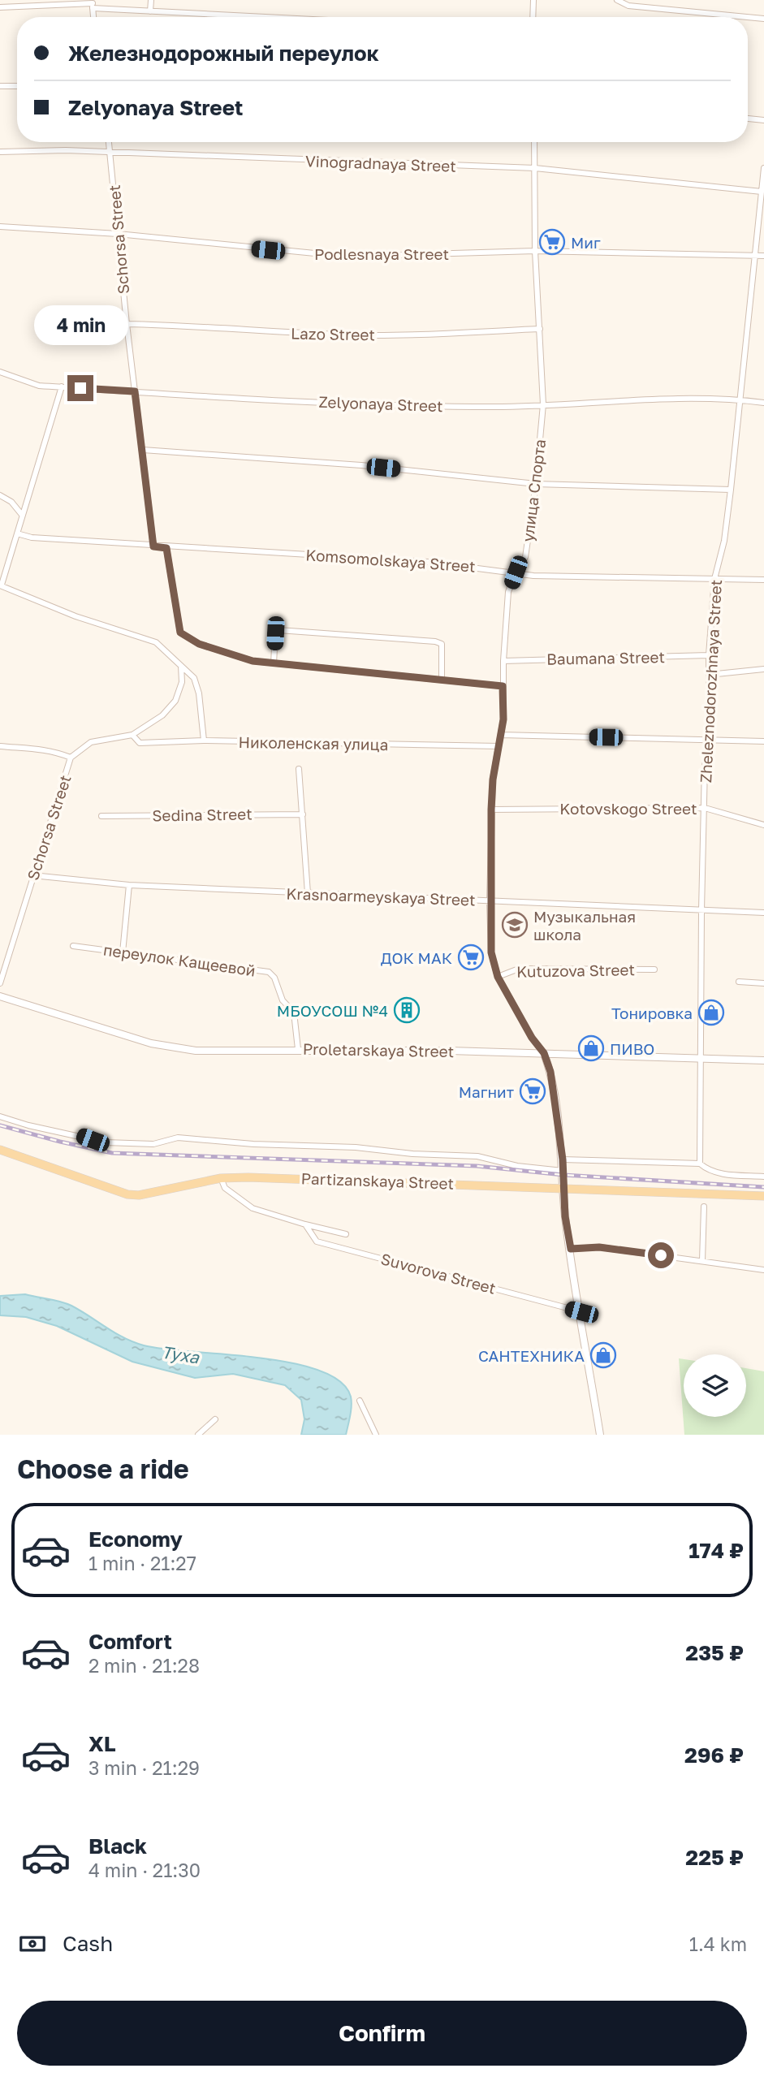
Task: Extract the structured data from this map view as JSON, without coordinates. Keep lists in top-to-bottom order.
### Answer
{
  "streets": {
    "main road": ["Partizanskaya Street"],
    "street": [
      "Vinogradnaya Street",
      "Schorsa Street",
      "Podlesnaya Street",
      "Lazo Street",
      "Zelyonaya Street",
      "улица Спорта",
      "Komsomolskaya Street",
      "Baumana Street",
      "Zheleznodorozhnaya Street",
      "Николенская улица",
      "Kotovskogo Street",
      "Sedina Street",
      "Krasnoarmeyskaya Street",
      "переулок Кащеевой",
      "Kutuzova Street",
      "Proletarskaya Street",
      "Suvorova Street"
    ]
  },
  "crossings": [
    ["Vinogradnaya Street", "Schorsa Street"],
    ["Vinogradnaya Street", "улица Спорта"],
    ["Vinogradnaya Street", "Zheleznodorozhnaya Street"],
    ["Schorsa Street", "Podlesnaya Street"],
    ["Schorsa Street", "Lazo Street"],
    ["Schorsa Street", "Zelyonaya Street"],
    ["Schorsa Street", "Komsomolskaya Street"],
    ["Schorsa Street", "Николенская улица"],
    ["Schorsa Street", "Krasnoarmeyskaya Street"],
    ["Podlesnaya Street", "улица Спорта"],
    ["Podlesnaya Street", "Zheleznodorozhnaya Street"],
    ["Lazo Street", "улица Спорта"],
    ["Zelyonaya Street", "улица Спорта"],
    ["Zelyonaya Street", "Zheleznodorozhnaya Street"],
    ["улица Спорта", "Komsomolskaya Street"],
    ["улица Спорта", "Baumana Street"],
    ["улица Спорта", "Николенская улица"],
    ["улица Спорта", "Kotovskogo Street"],
    ["улица Спорта", "Krasnoarmeyskaya Street"],
    ["улица Спорта", "Kutuzova Street"],
    ["улица Спорта", "Proletarskaya Street"],
    ["улица Спорта", "Partizanskaya Street"],
    ["улица Спорта", "Suvorova Street"],
    ["Komsomolskaya Street", "Zheleznodorozhnaya Street"],
    ["Baumana Street", "Zheleznodorozhnaya Street"],
    ["Zheleznodorozhnaya Street", "Kotovskogo Street"],
    ["Zheleznodorozhnaya Street", "Krasnoarmeyskaya Street"],
    ["Zheleznodorozhnaya Street", "Proletarskaya Street"],
    ["переулок Кащеевой", "Proletarskaya Street"]
  ],
  "water": ["Туха"],
  "places": {
    "supermarket": ["Миг", "ДОК МАК", "Магнит"],
    "school or university": ["Музыкальная школа"],
    "building": ["МБОУСОШ №4"],
    "shop": ["Тонировка", "ПИВО", "САНТЕХНИКА"]
  },
  "page": {
    "banner": ["Железнодорожный переулок", "Zelyonaya Street"],
    "bubble": "4 min",
    "heading": "Choose a ride",
    "list": [
      {
        "name": "Economy",
        "note": "1 min · 21:27",
        "value": "174 ₽"
      },
      {
        "name": "Comfort",
        "note": "2 min · 21:28",
        "value": "235 ₽"
      },
      {
        "name": "XL",
        "note": "3 min · 21:29",
        "value": "296 ₽"
      },
      {
        "name": "Black",
        "note": "4 min · 21:30",
        "value": "225 ₽"
      }
    ],
    "pay": ["Cash", "1.4 km"],
    "buttons": "Confirm"
  }
}
